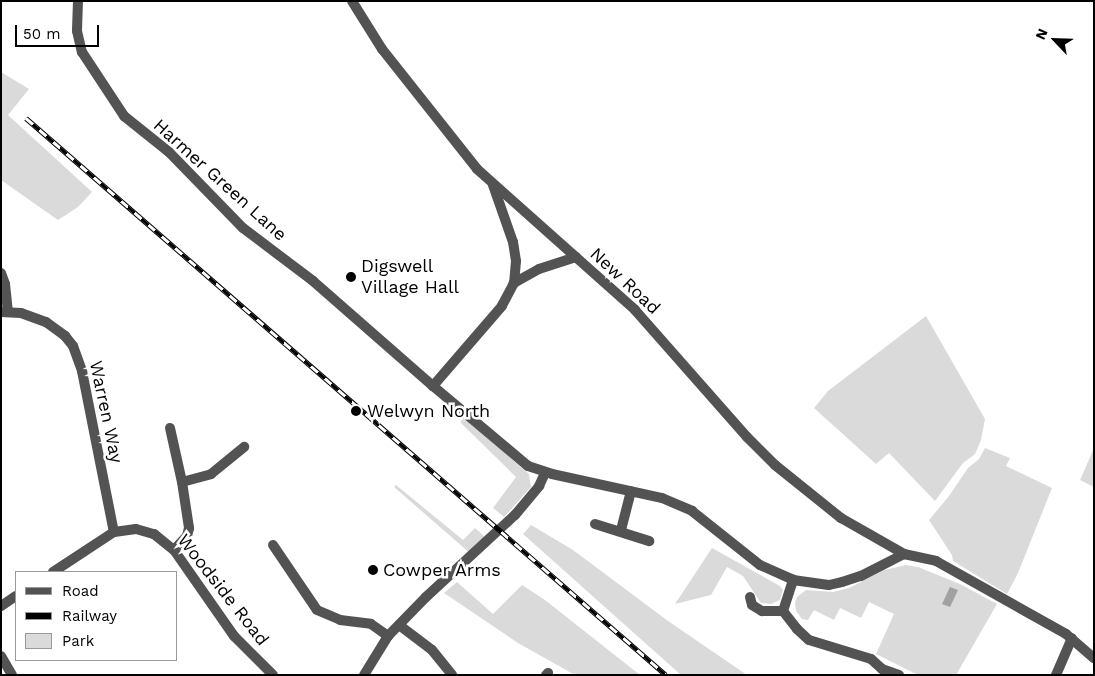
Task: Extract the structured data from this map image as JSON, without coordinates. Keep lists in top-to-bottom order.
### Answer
{
  "streets": {
    "street": [
      "Harmer Green Lane",
      "New Road",
      "Warren Way",
      "Woodside Road"
    ]
  },
  "crossings": [
    ["Harmer Green Lane", "New Road"],
    ["Warren Way", "Woodside Road"]
  ],
  "places": ["Digswell Village Hall", "Welwyn North", "Cowper Arms"],
  "legend": ["Road", "Railway", "Park"],
  "scale_bar": "50 m",
  "north": "top left"
}
